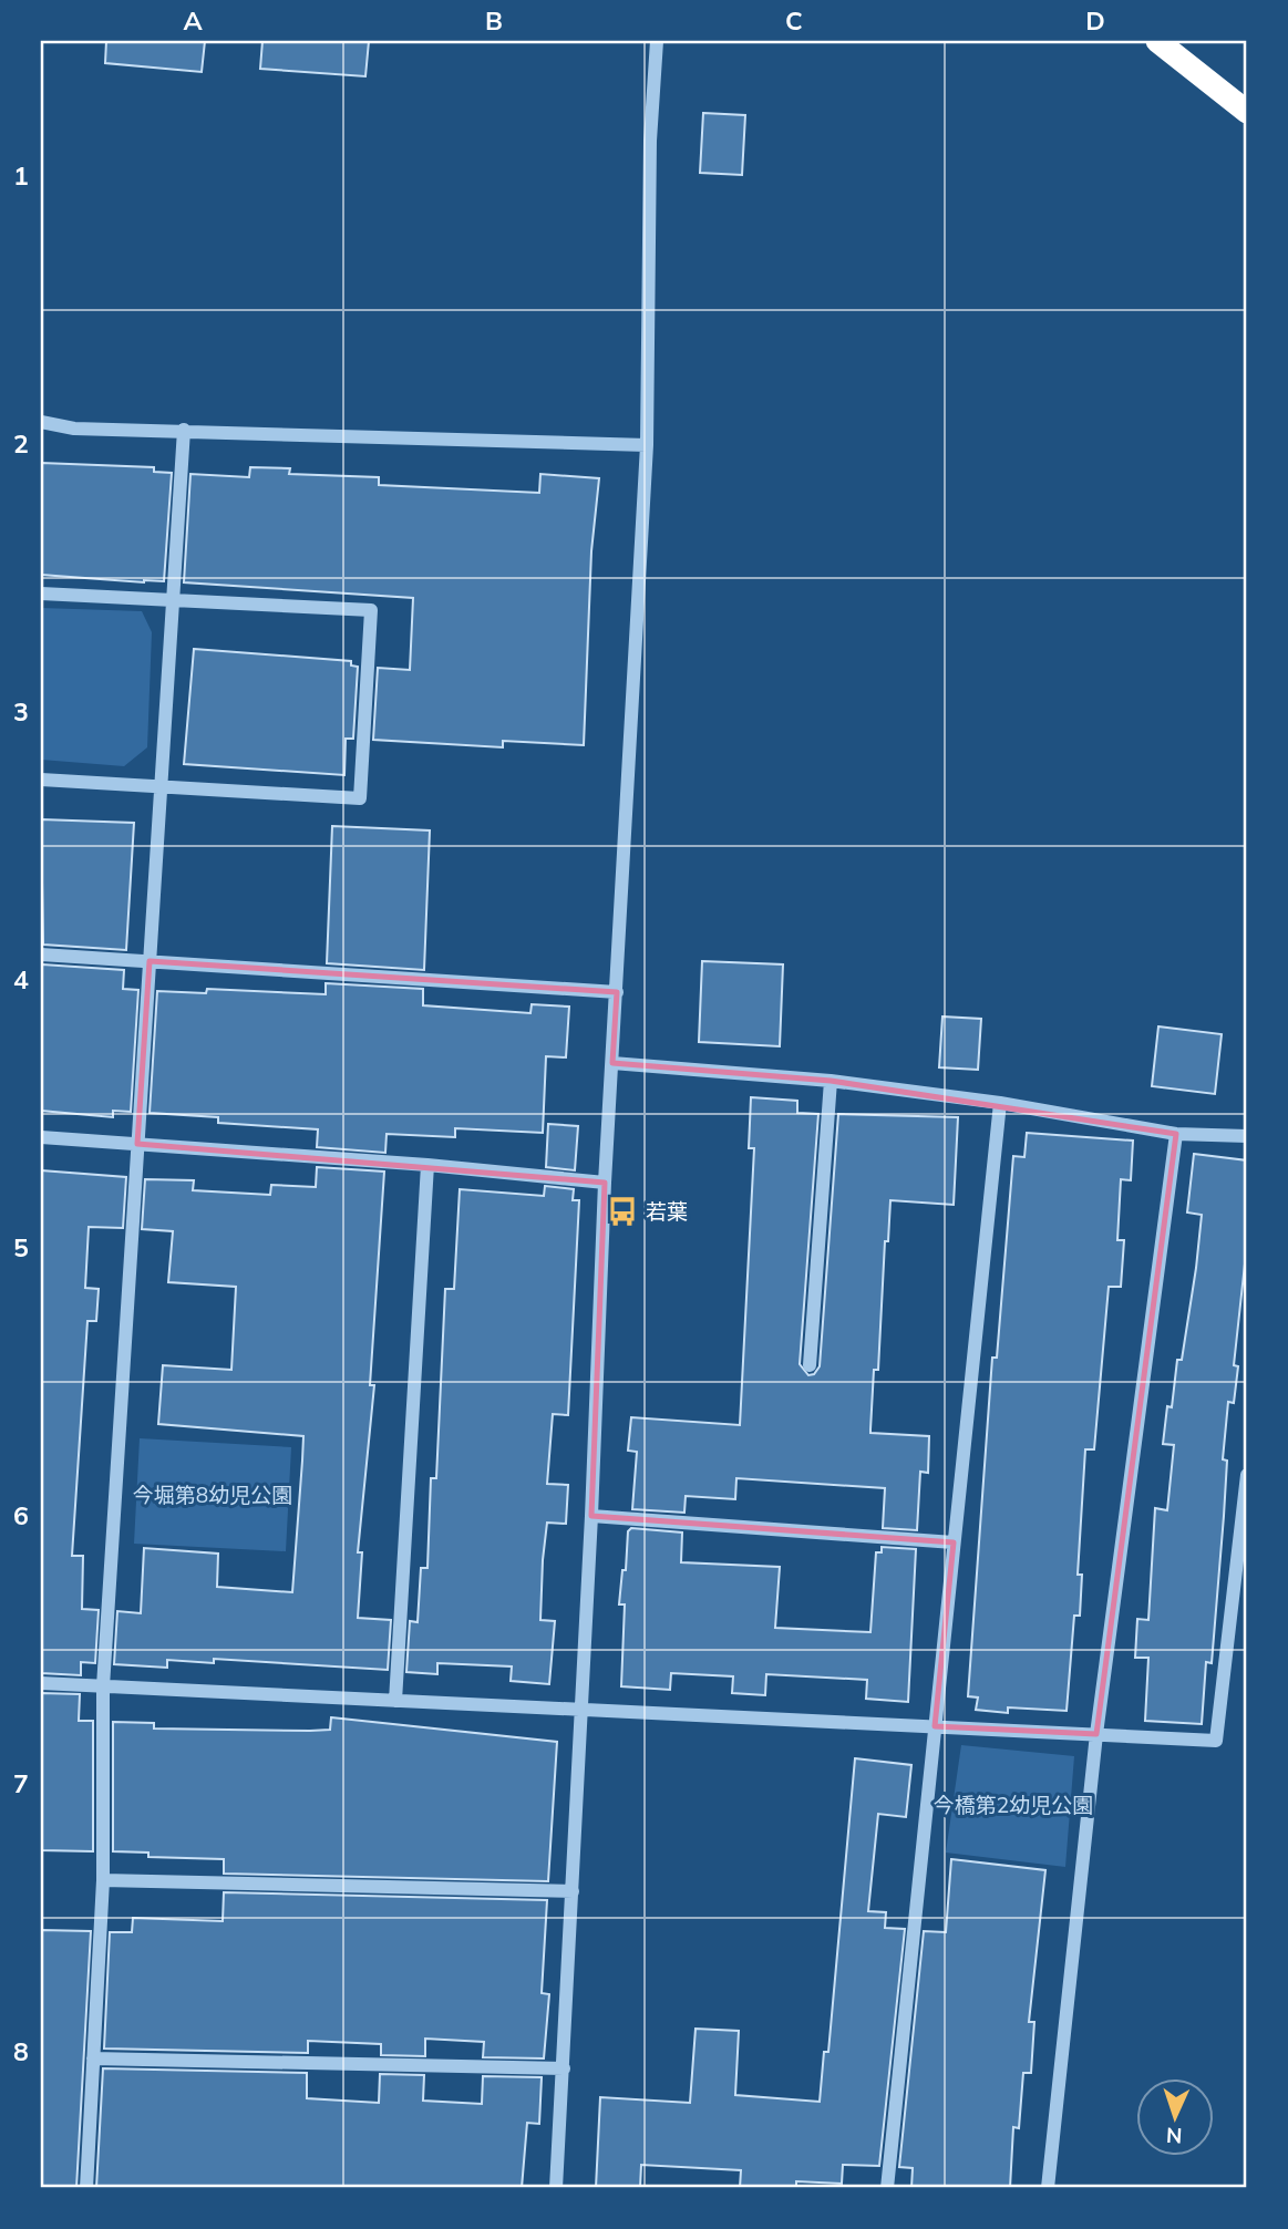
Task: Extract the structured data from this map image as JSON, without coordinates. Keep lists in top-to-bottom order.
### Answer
{
  "parks": ["今堀第8幼児公園", "今橋第2幼児公園"],
  "places": {
    "bus stop": ["若葉"]
  },
  "north": "bottom",
  "grid": {
    "columns": [
      "A",
      "B",
      "C",
      "D"
    ],
    "rows": [
      "1",
      "2",
      "3",
      "4",
      "5",
      "6",
      "7",
      "8"
    ]
  }
}
